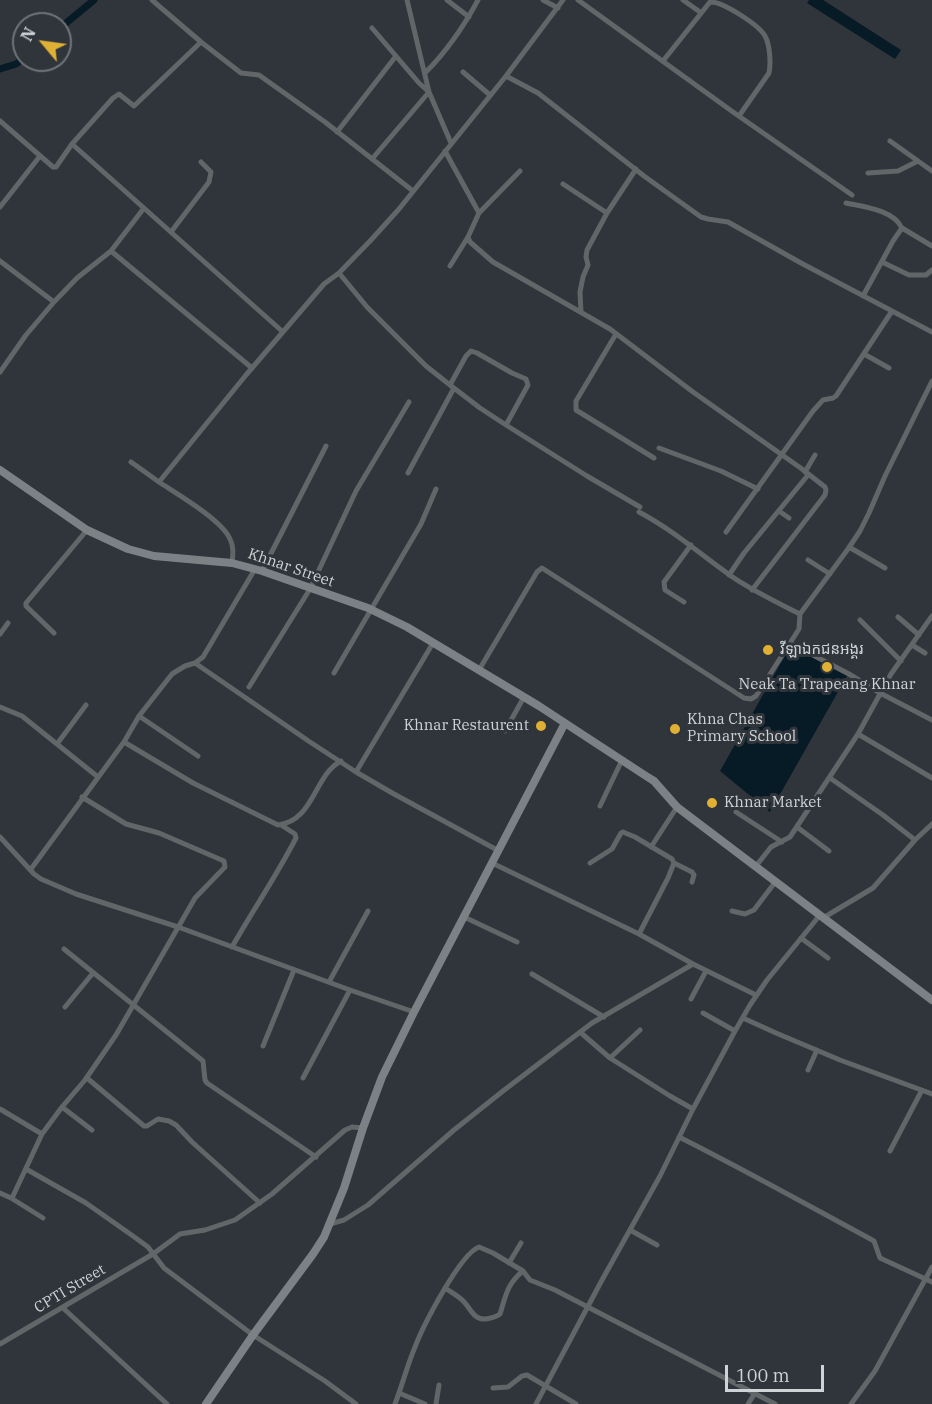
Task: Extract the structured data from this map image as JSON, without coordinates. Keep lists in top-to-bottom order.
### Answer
{
  "streets": {
    "street": ["Khnar Street", "CPTI Street"]
  },
  "places": [
    "វីឡាឯកជនអង្គរ",
    "Neak Ta Trapeang Khnar",
    "Khnar Restaurent",
    "Khna Chas Primary School",
    "Khnar Market"
  ],
  "scale_bar": "100 m",
  "north": "top left"
}
